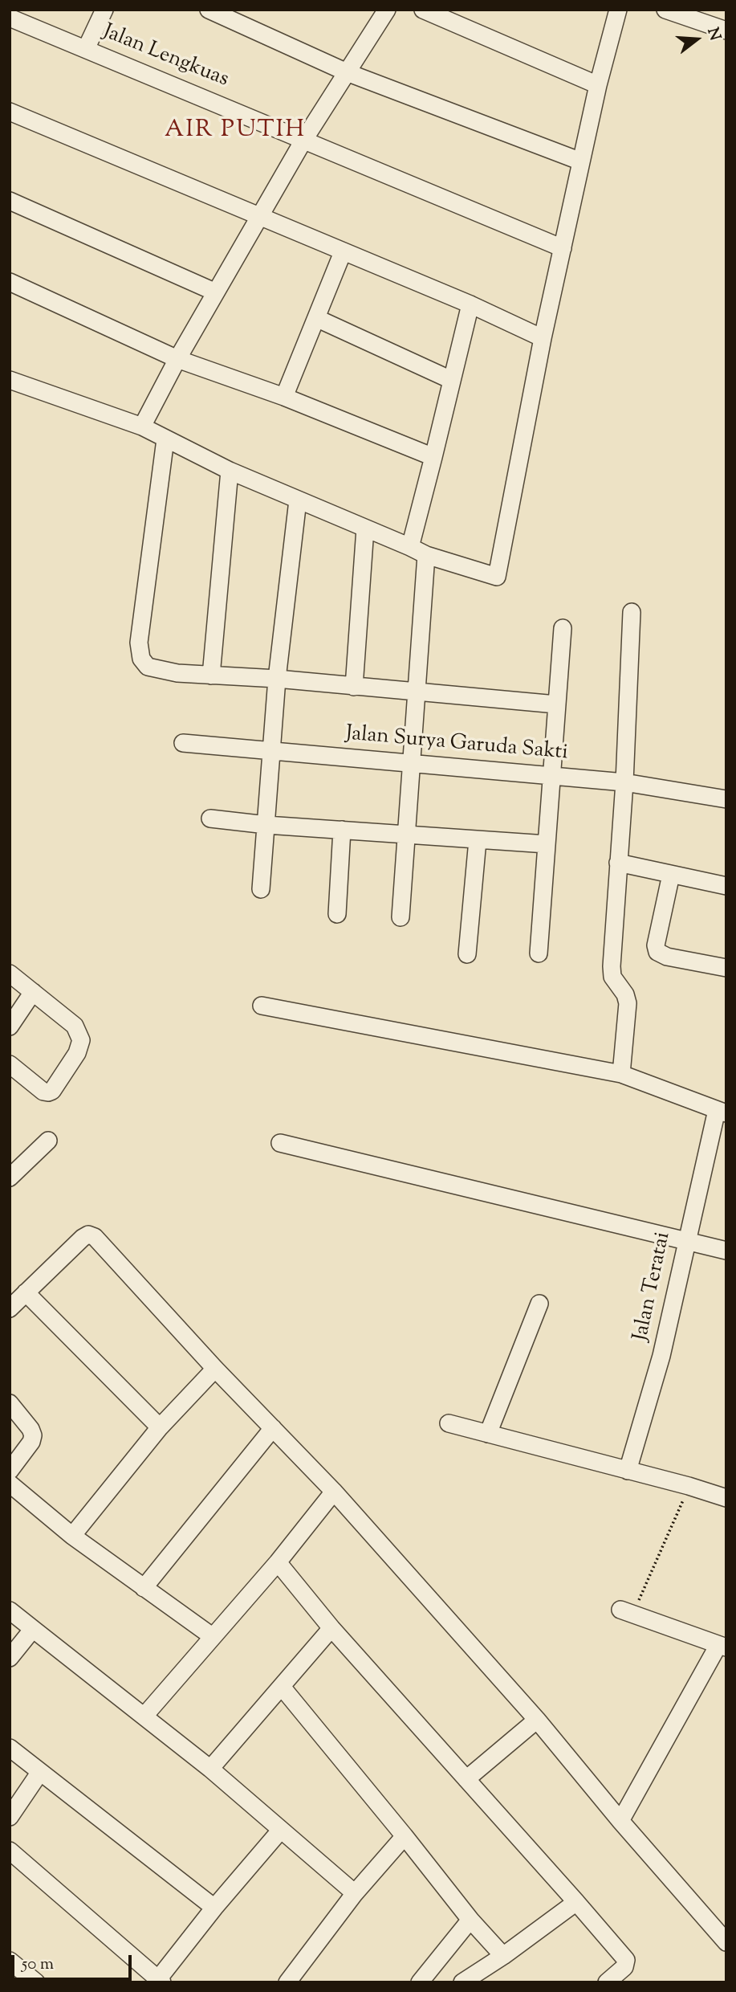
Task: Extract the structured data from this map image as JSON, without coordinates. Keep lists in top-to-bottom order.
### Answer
{
  "streets": {
    "street": ["Jalan Lengkuas", "Jalan Surya Garuda Sakti", "Jalan Teratai"]
  },
  "districts": ["AIR PUTIH"],
  "scale_bar": "50 m",
  "north": "right"
}
